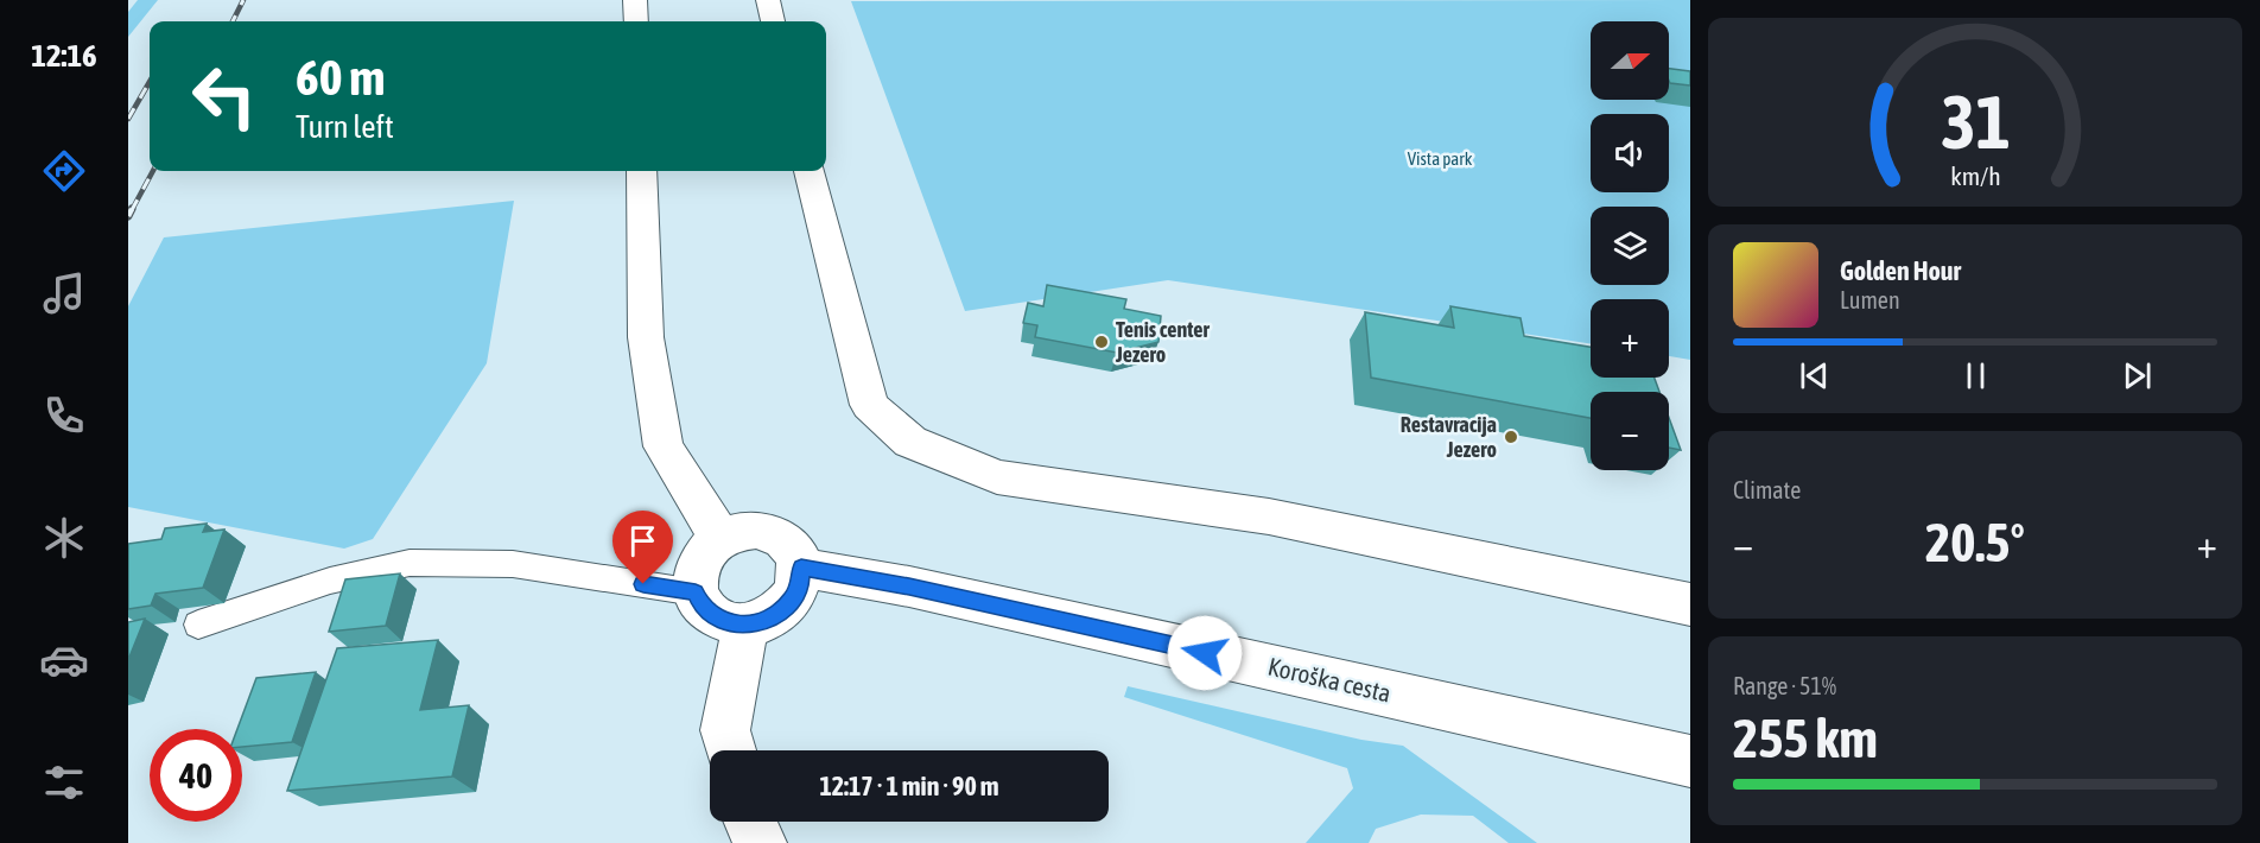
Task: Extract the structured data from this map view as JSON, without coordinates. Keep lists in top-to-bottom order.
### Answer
{
  "streets": {
    "street": ["Koroška cesta"]
  },
  "parks": ["Vista park"],
  "places": ["Tenis center Jezero", "Restavracija Jezero"],
  "north": "right",
  "page": {
    "tabs": "12:16",
    "map_buttons": ["+", "−"],
    "turn": ["60 m", "Turn left"],
    "song": ["Golden Hour", "Lumen"],
    "tile": [
      "Climate",
      ["Range · 51%", "255 km"]
    ],
    "heat": ["−", "20.5°", "+"],
    "limit": "40",
    "trip": "12:17 · 1 min · 90 m",
    "gauge": ["31", "km/h"]
  }
}
